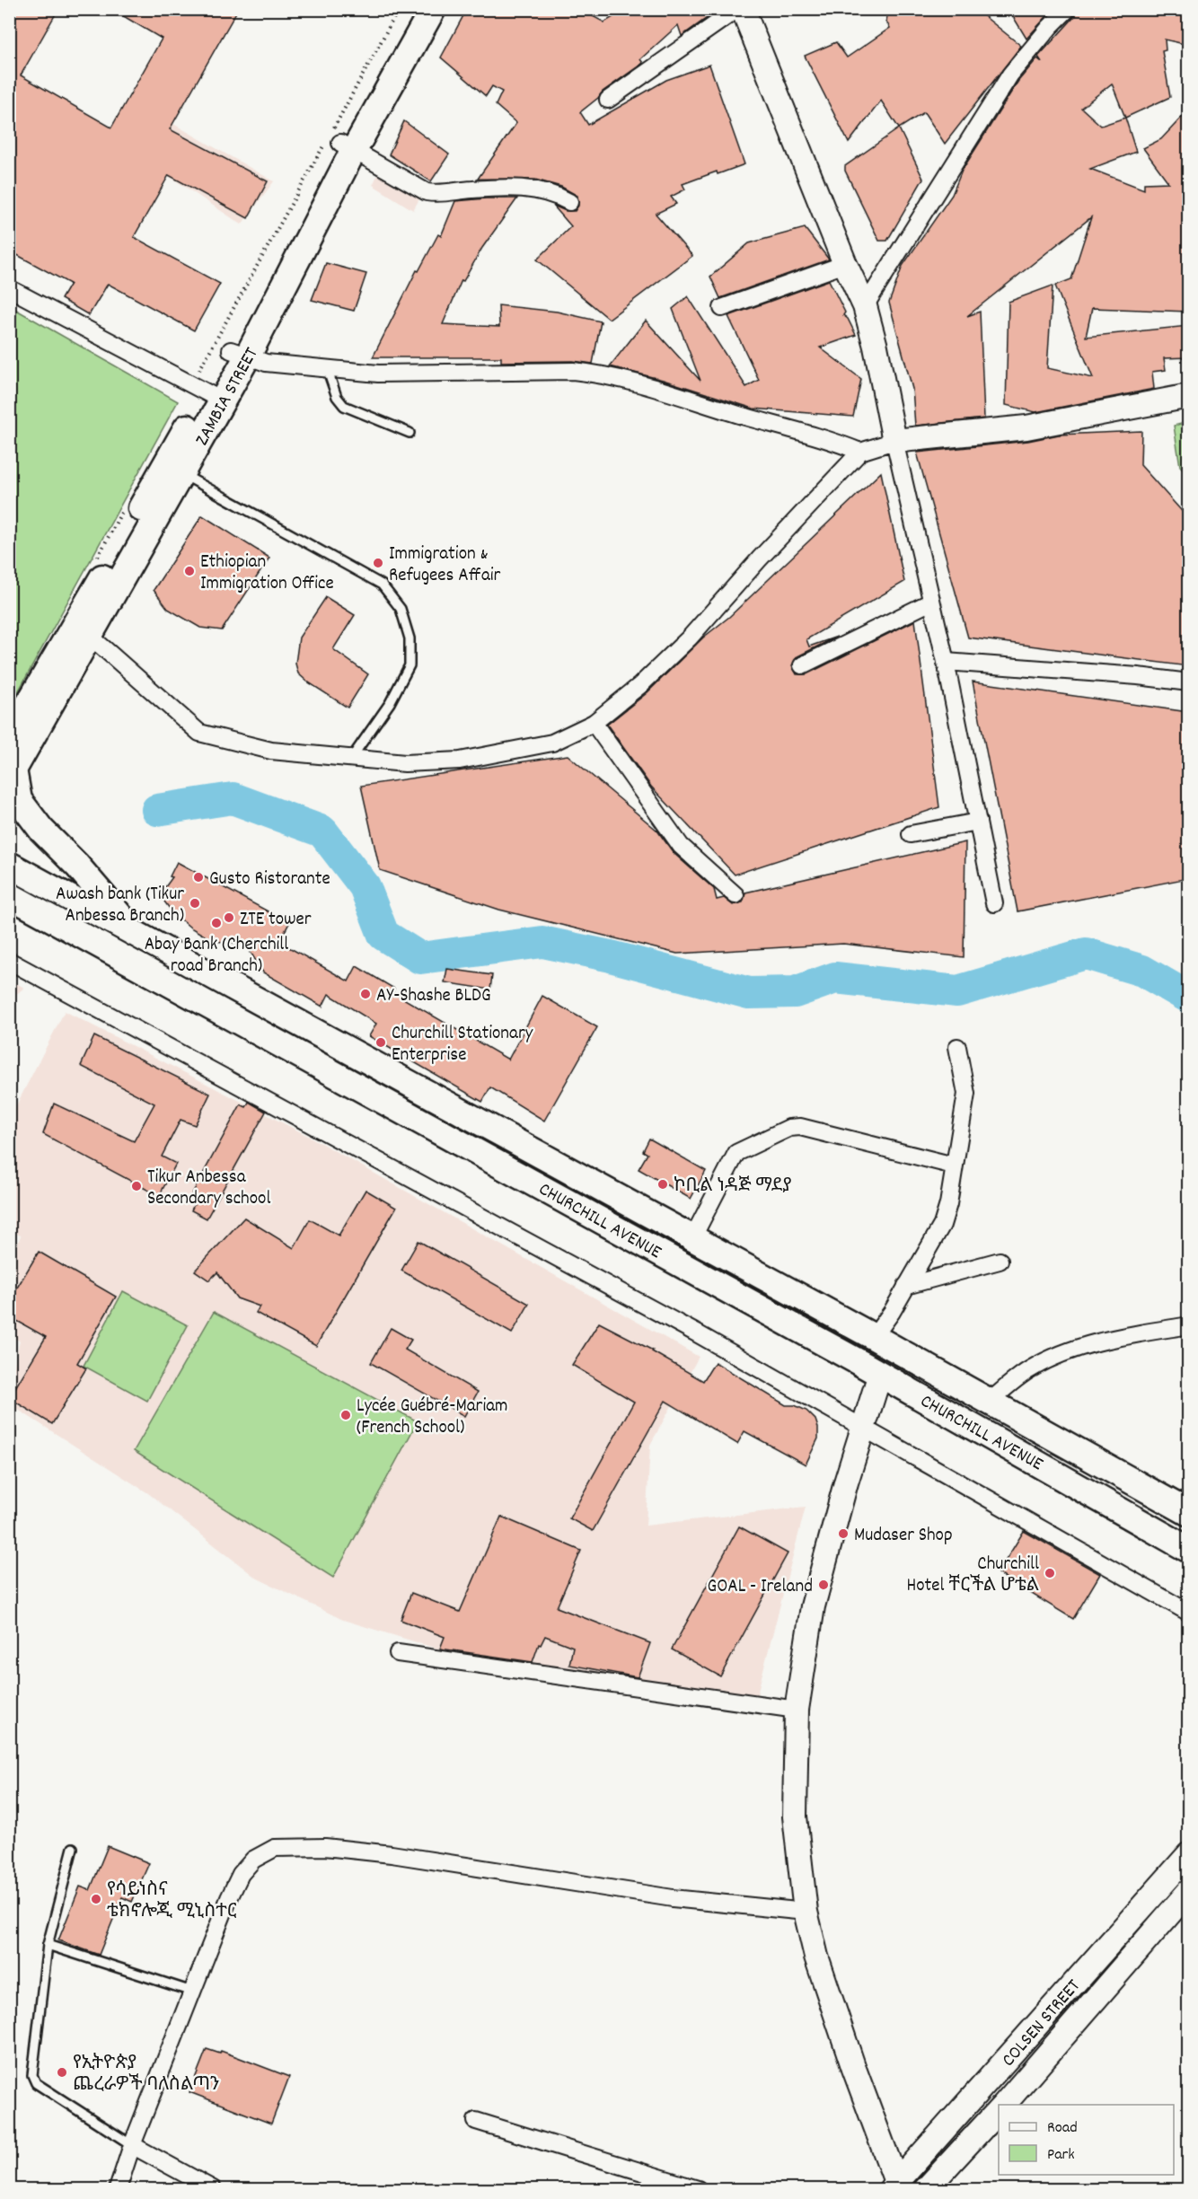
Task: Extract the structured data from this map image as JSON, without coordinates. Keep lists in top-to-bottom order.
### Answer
{
  "streets": {
    "main road": ["ZAMBIA STREET", "CHURCHILL AVENUE", "COLSEN STREET"]
  },
  "places": [
    "Immigration & Refugees Affair",
    "Ethiopian Immigration Office",
    "Gusto Ristorante",
    "Awash bank (Tikur Anbessa Branch)",
    "ZTE tower",
    "Abay Bank (Cherchill road Branch)",
    "AY-Shashe BLDG",
    "Churchill Stationary Enterprise",
    "ኮቢል ነዳጅ ማደያ",
    "Tikur Anbessa Secondary school",
    "Lycée Guébré-Mariam (French School)",
    "Mudaser Shop",
    "Churchill Hotel ቸርችል ሆቴል",
    "GOAL - Ireland",
    "የሳይነስና ቴክኖሎጂ ሚኒስተር",
    "የኢትዮጵያ ጨረራዎች ባለስልጣን"
  ],
  "legend": ["Road", "Park"]
}
